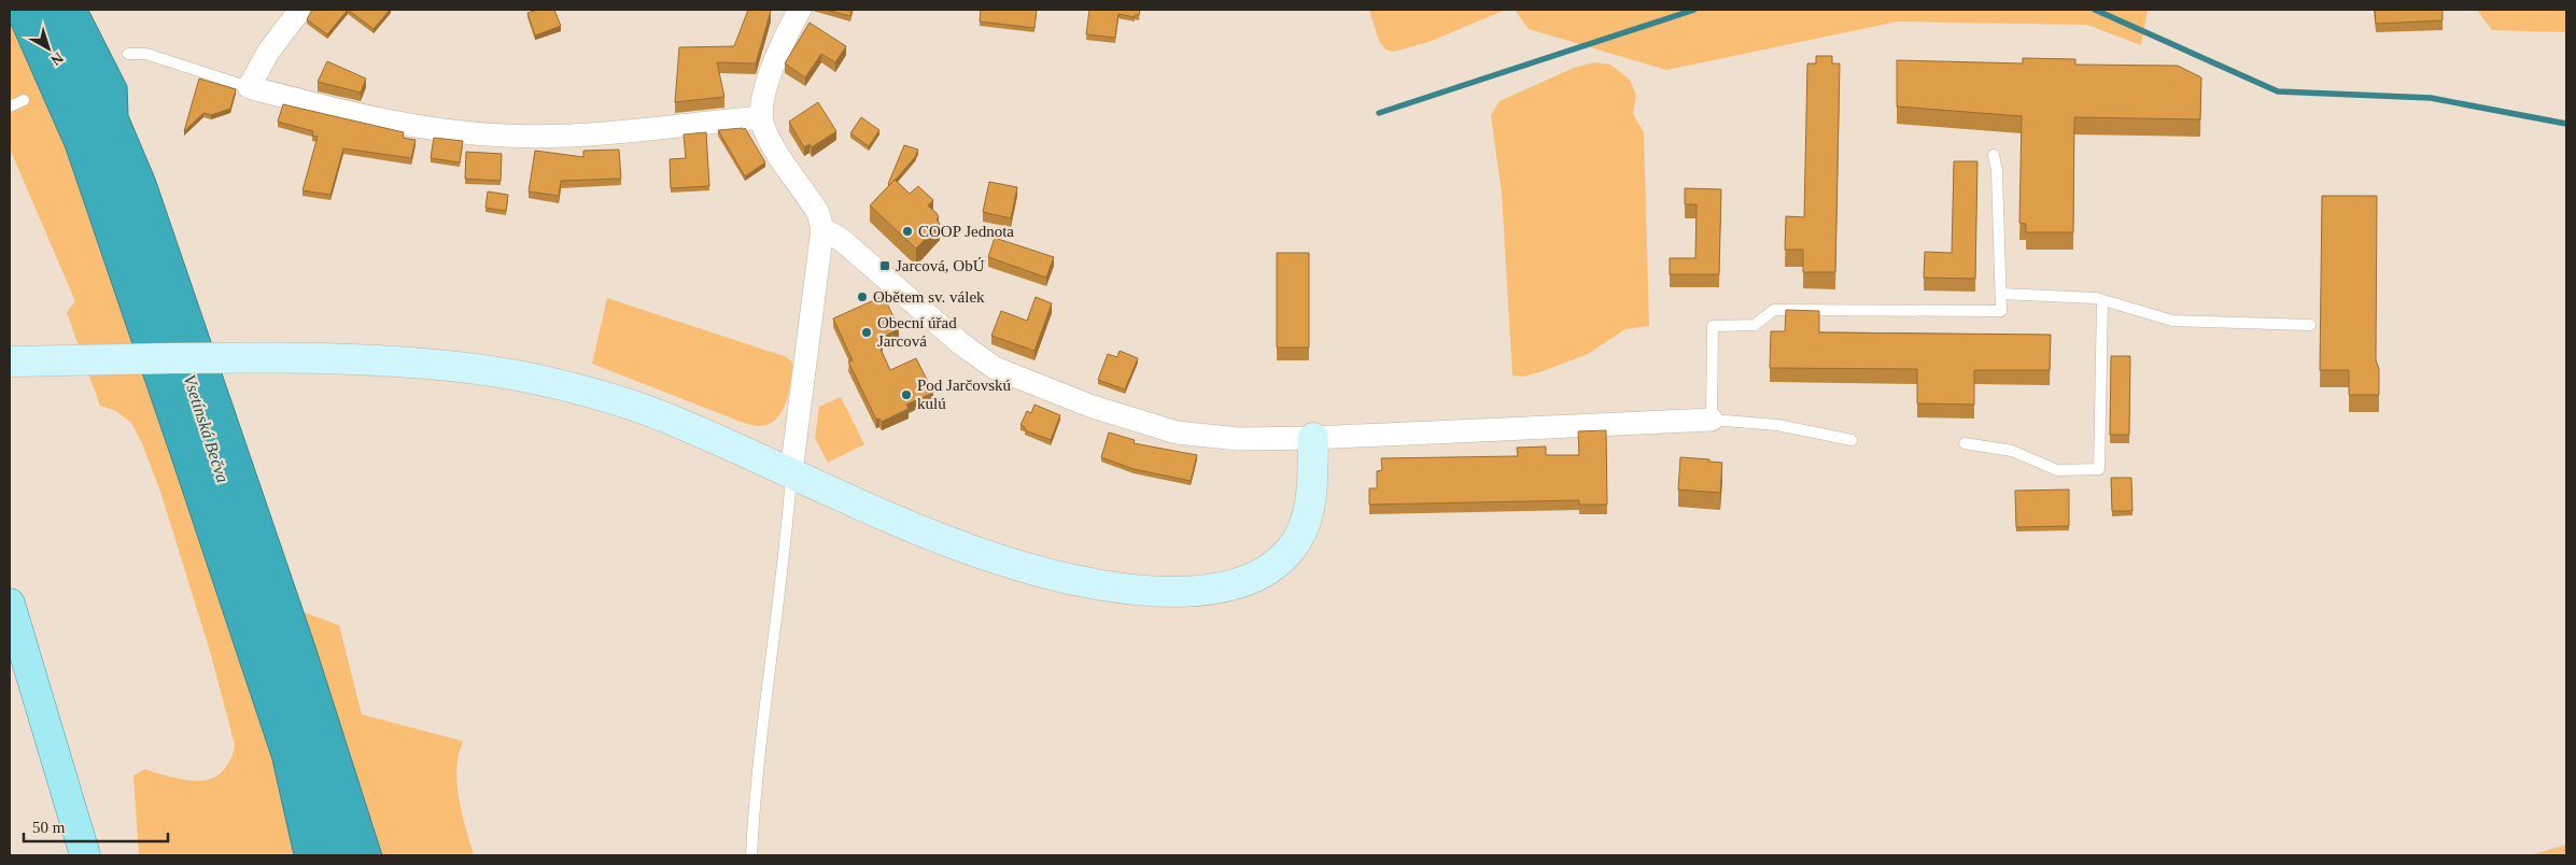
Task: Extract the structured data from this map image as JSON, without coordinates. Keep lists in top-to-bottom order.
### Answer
{
  "water": ["Vsetínská Bečva"],
  "places": {
    "other": [
      "COOP Jednota",
      "Obětem sv. válek",
      "Obecní úřad Jarcová",
      "Pod Jarčovskú kulú"
    ],
    "transit": ["Jarcová, ObÚ"]
  },
  "scale_bar": "50 m",
  "north": "bottom right"
}
